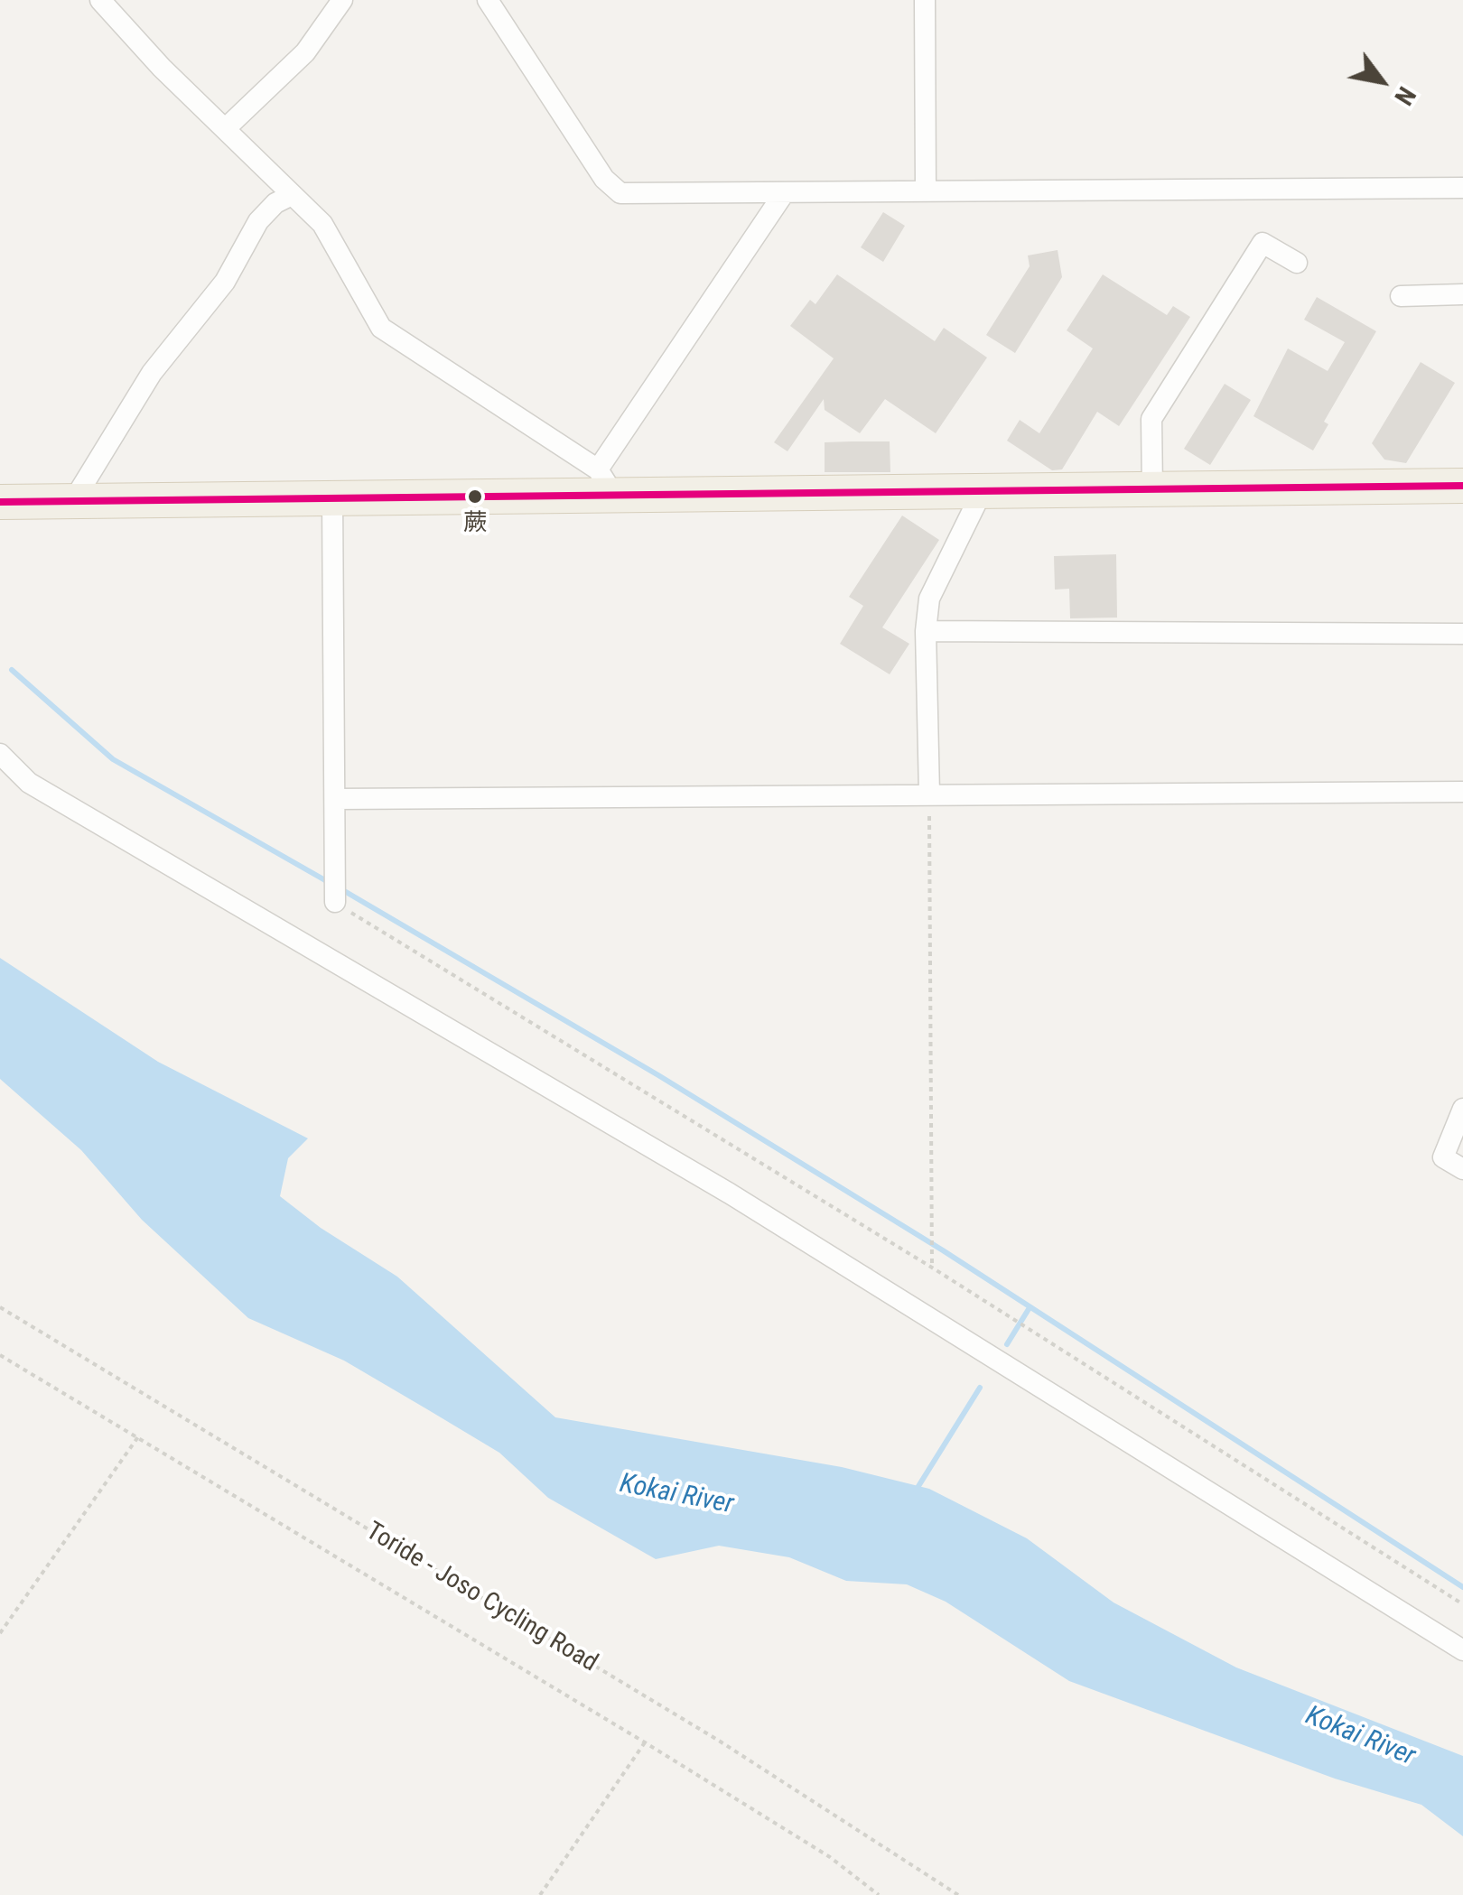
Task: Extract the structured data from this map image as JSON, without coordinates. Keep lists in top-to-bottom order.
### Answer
{
  "streets": {
    "path": ["Toride - Joso Cycling Road"]
  },
  "water": ["Kokai River"],
  "places": ["蕨"],
  "north": "bottom right"
}
